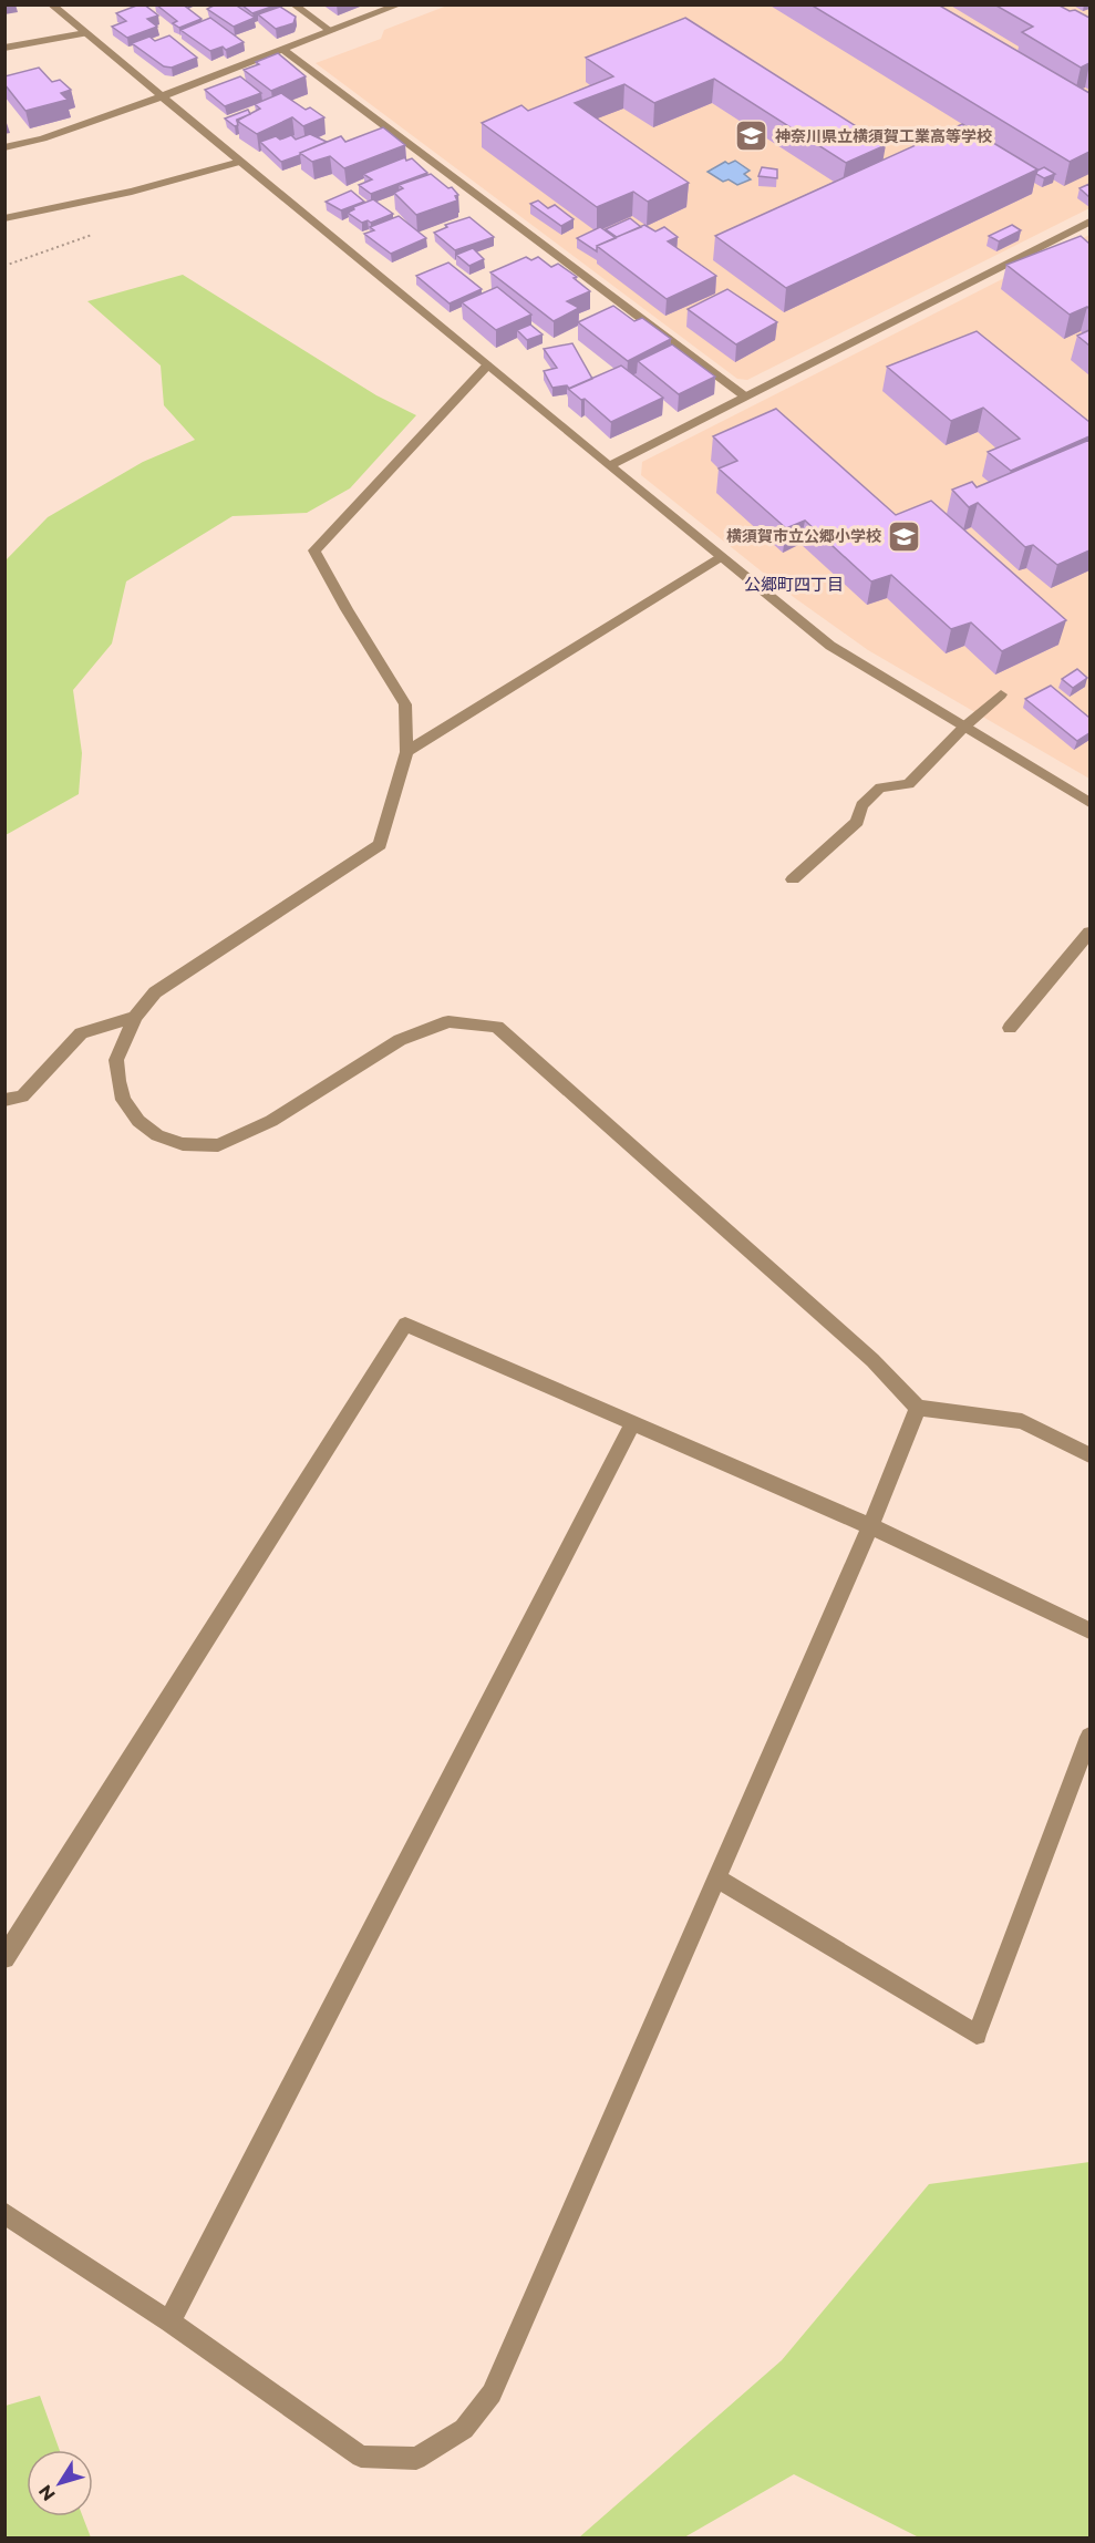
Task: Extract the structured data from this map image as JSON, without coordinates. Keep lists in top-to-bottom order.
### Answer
{
  "districts": ["公郷町四丁目"],
  "places": {
    "school or university": ["神奈川県立横須賀工業高等学校", "横須賀市立公郷小学校"]
  },
  "north": "bottom left"
}
